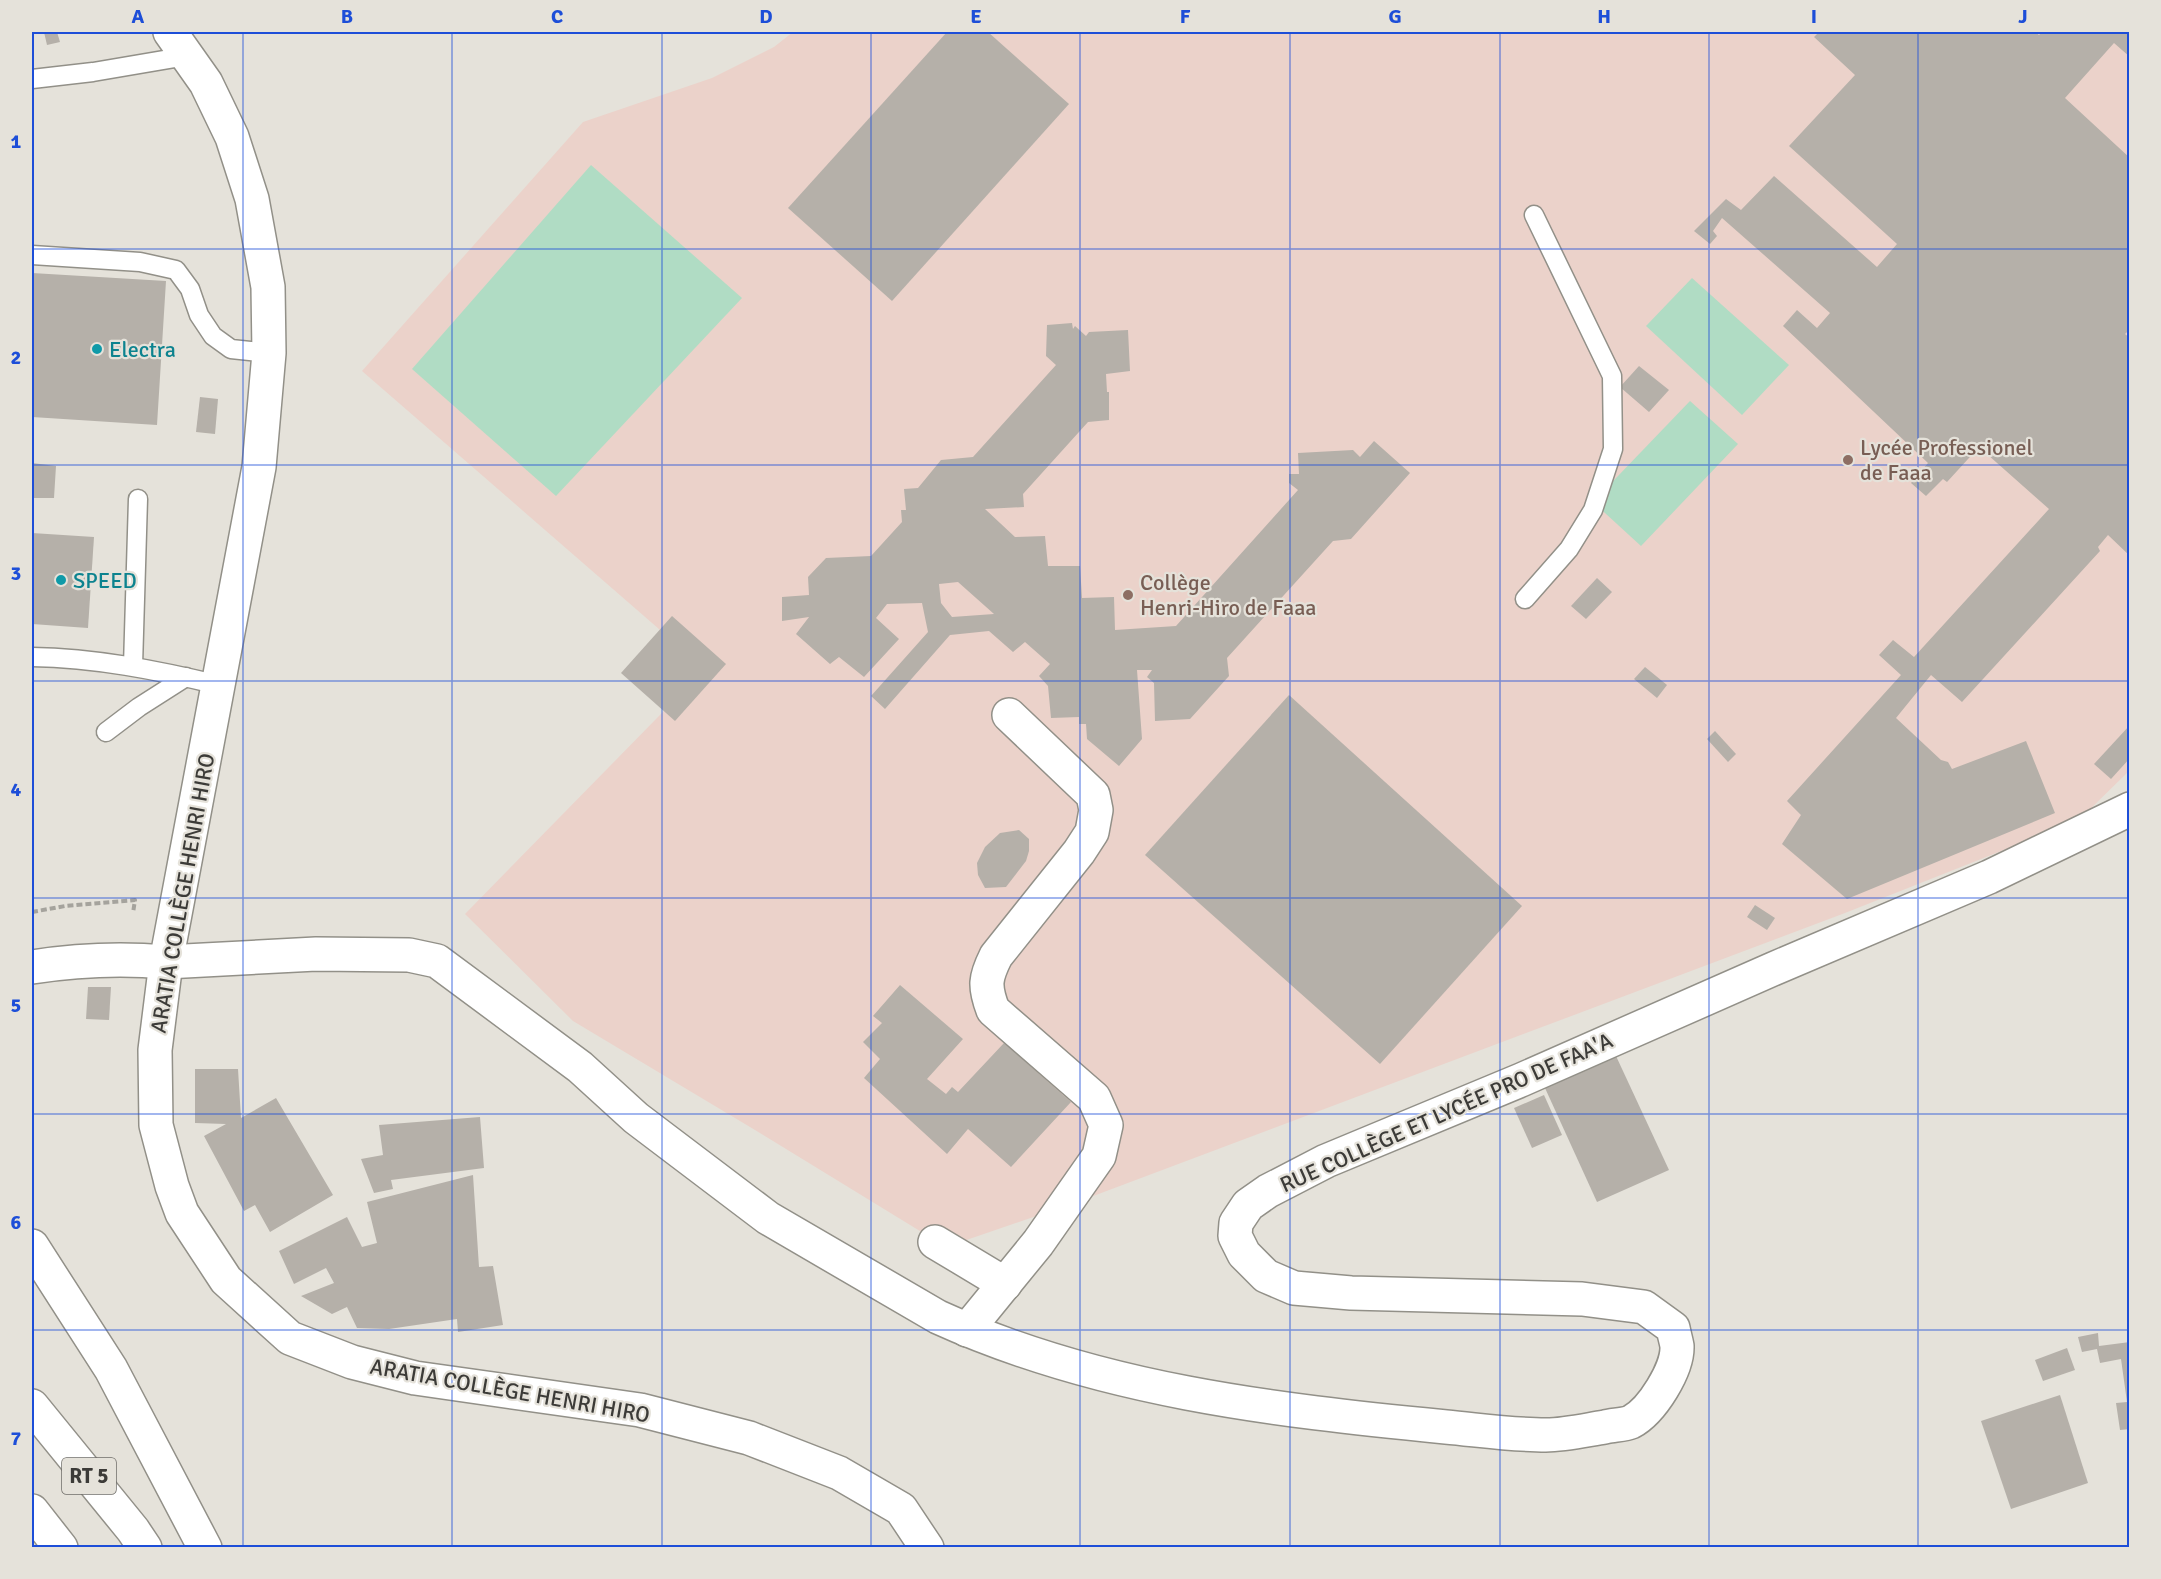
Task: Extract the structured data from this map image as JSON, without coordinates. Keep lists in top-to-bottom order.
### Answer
{
  "streets": {
    "main road": ["ARATIA COLLÈGE HENRI HIRO", "RUE COLLÈGE ET LYCÉE PRO DE FAA'A", "RT 5"]
  },
  "places": [
    "Electra",
    "Lycée Professionel de Faaa",
    "SPEED",
    "Collège Henri-Hiro de Faaa"
  ],
  "grid": {
    "columns": [
      "A",
      "B",
      "C",
      "D",
      "E",
      "F",
      "G",
      "H",
      "I",
      "J"
    ],
    "rows": [
      "1",
      "2",
      "3",
      "4",
      "5",
      "6",
      "7"
    ]
  }
}
